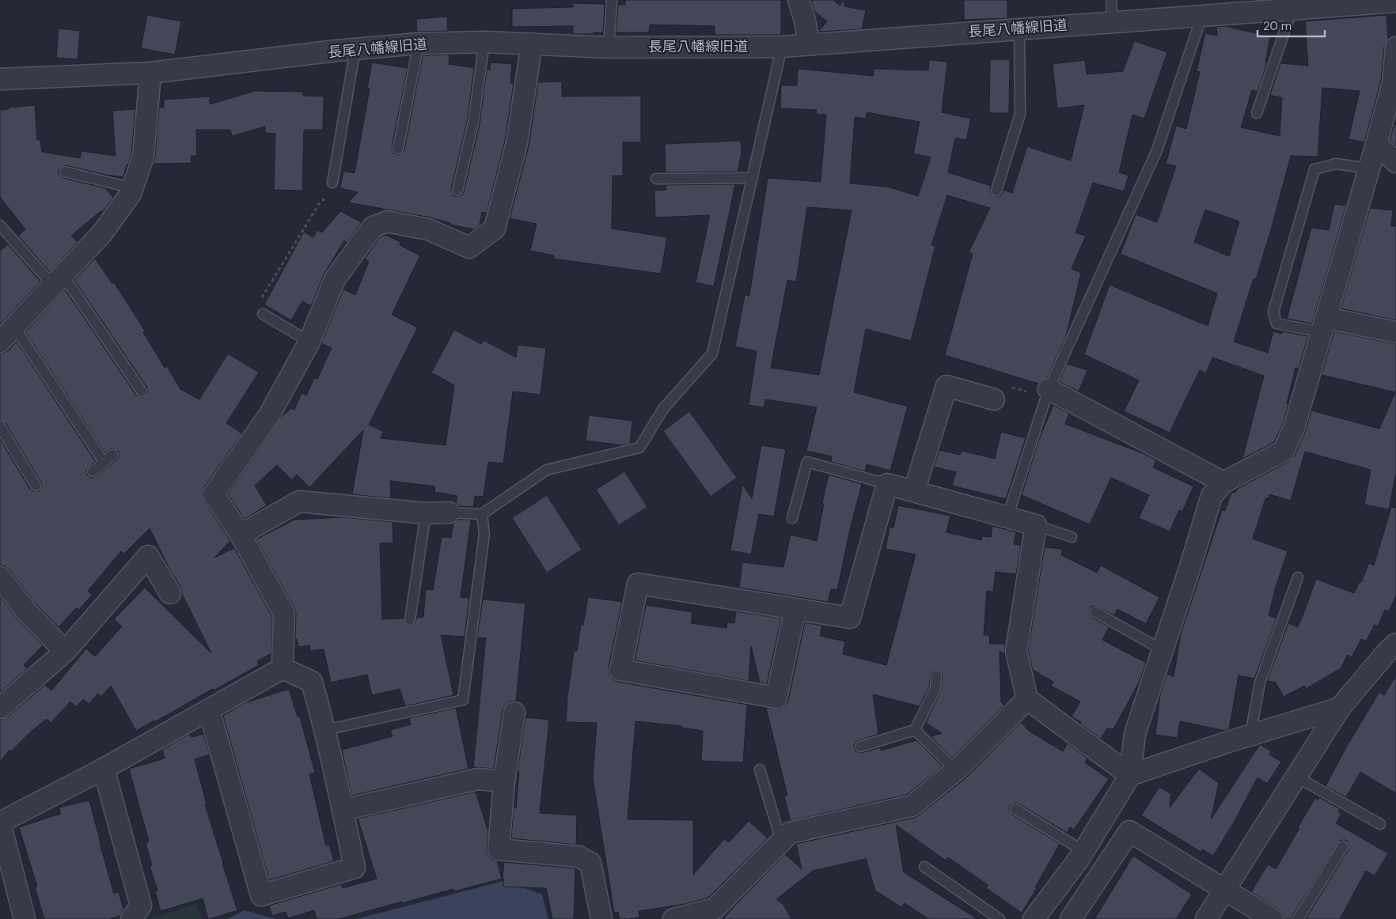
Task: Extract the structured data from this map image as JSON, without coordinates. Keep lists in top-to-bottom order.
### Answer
{
  "streets": {
    "street": ["長尾八幡線旧道"]
  },
  "scale_bar": "20 m"
}
